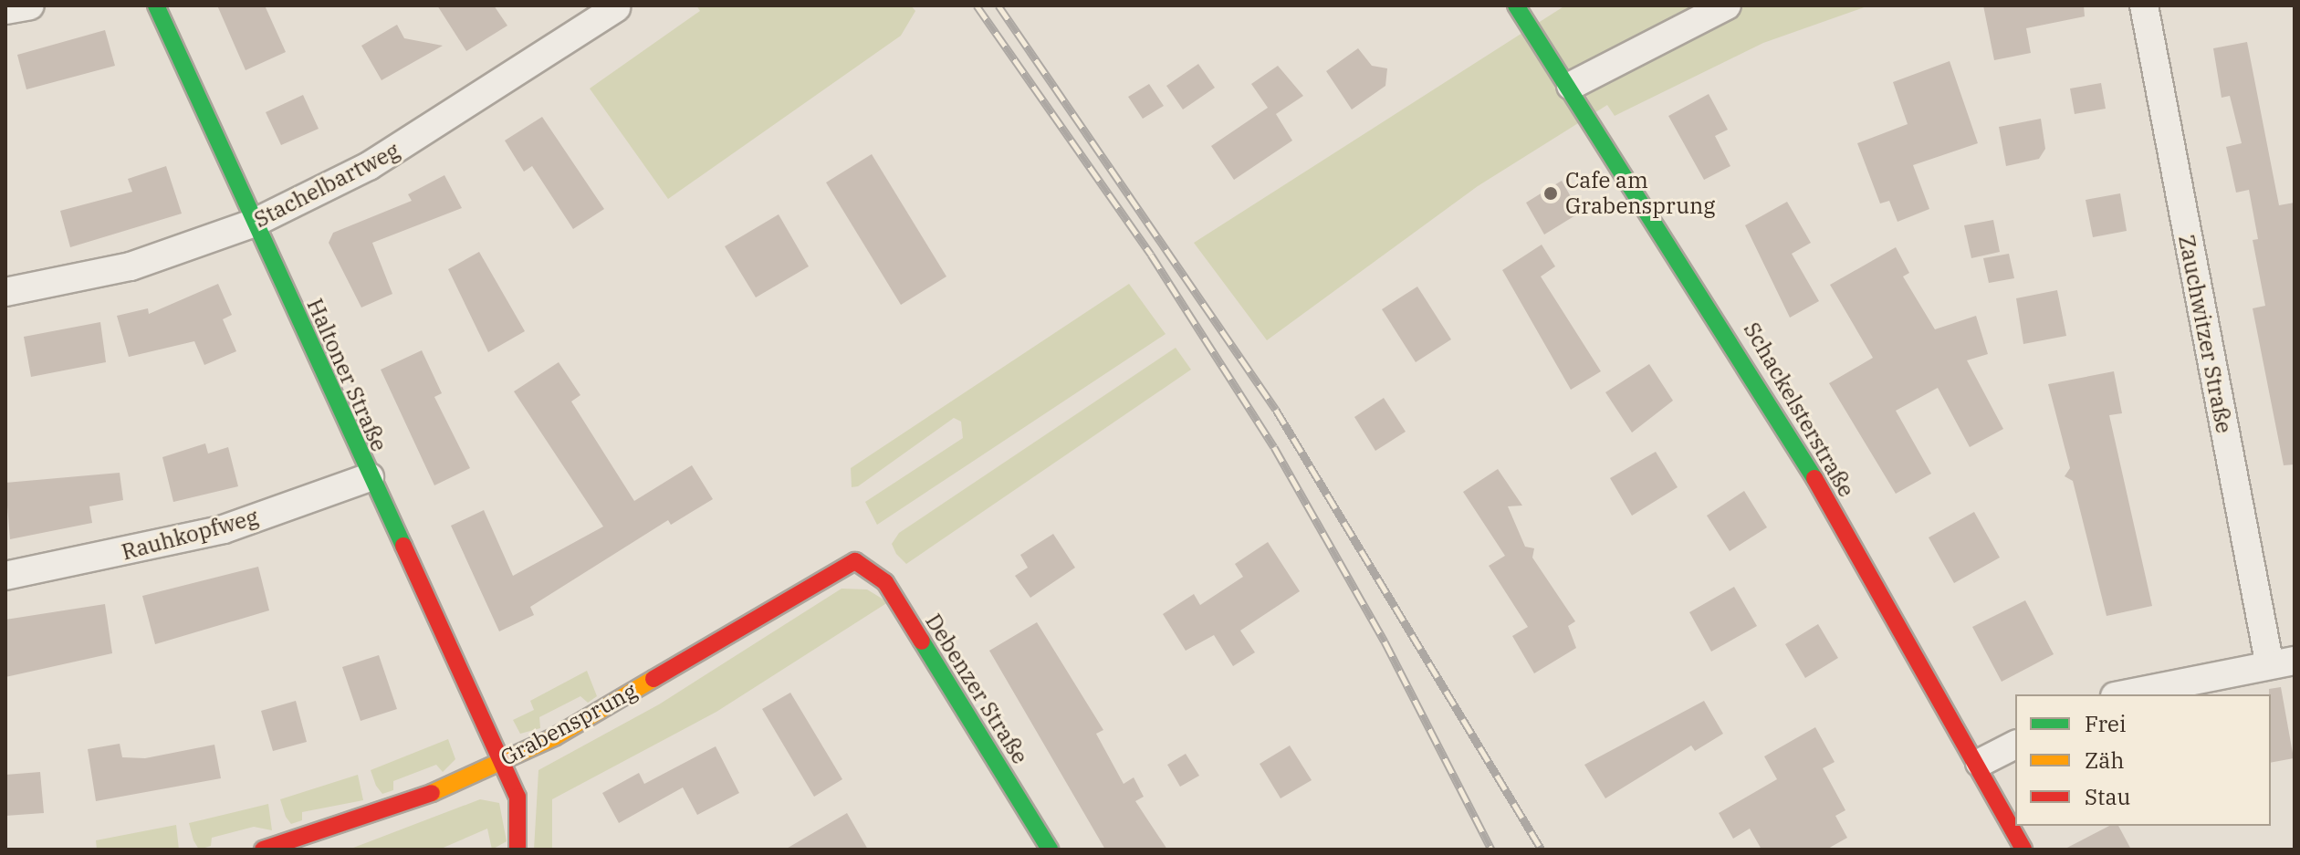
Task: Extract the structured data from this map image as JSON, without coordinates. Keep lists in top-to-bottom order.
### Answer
{
  "streets": {
    "street": [
      "Stachelbartweg",
      "Zauchwitzer Straße",
      "Haltoner Straße",
      "Schackelsterstraße",
      "Rauhkopfweg",
      "Debenzer Straße",
      "Grabensprung"
    ]
  },
  "crossings": [
    ["Stachelbartweg", "Haltoner Straße"],
    ["Haltoner Straße", "Rauhkopfweg"],
    ["Haltoner Straße", "Grabensprung"],
    ["Debenzer Straße", "Grabensprung"]
  ],
  "places": ["Cafe am Grabensprung"],
  "legend": ["Frei", "Zäh", "Stau"]
}
